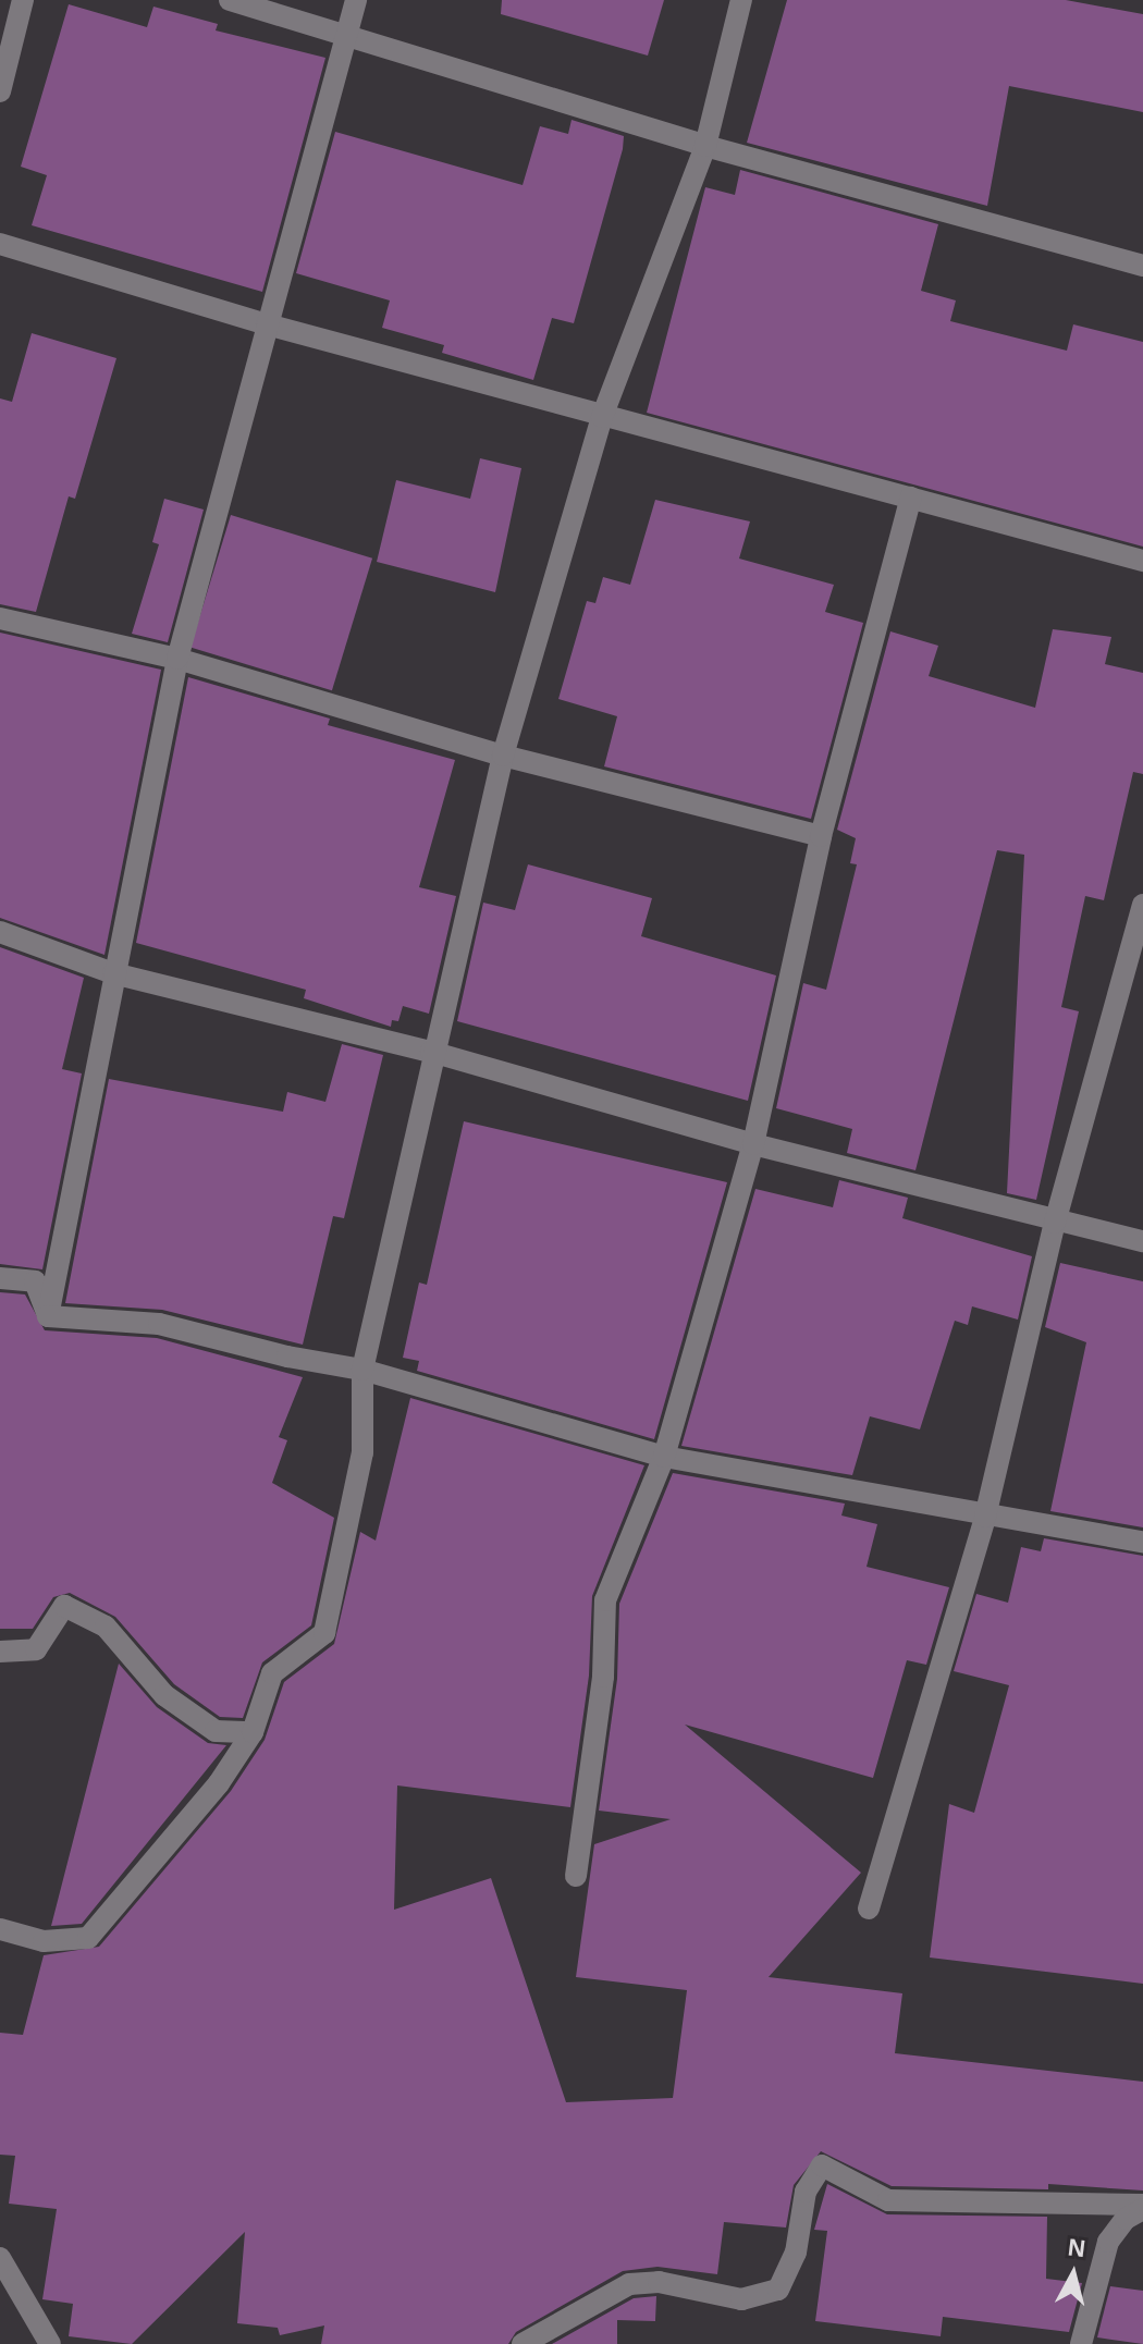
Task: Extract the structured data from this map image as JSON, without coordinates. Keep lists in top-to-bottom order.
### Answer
{
  "north": "top"
}
